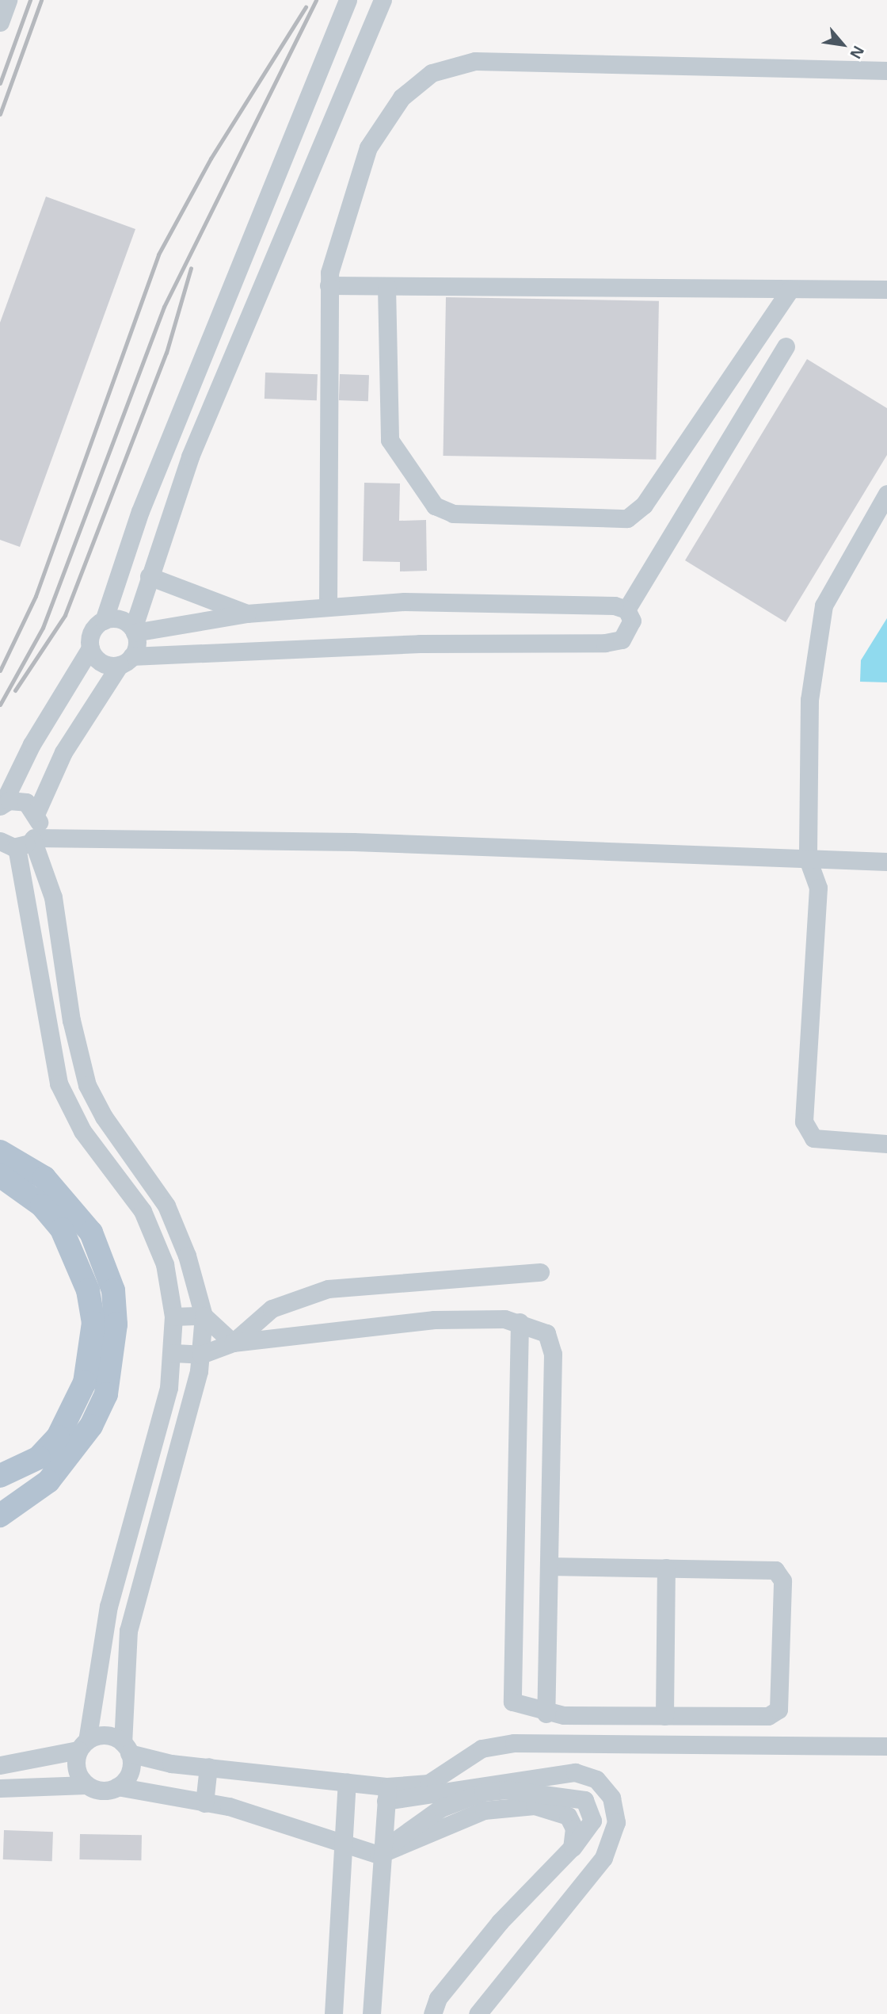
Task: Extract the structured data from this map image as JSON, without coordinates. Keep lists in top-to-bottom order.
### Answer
{
  "north": "bottom right"
}
